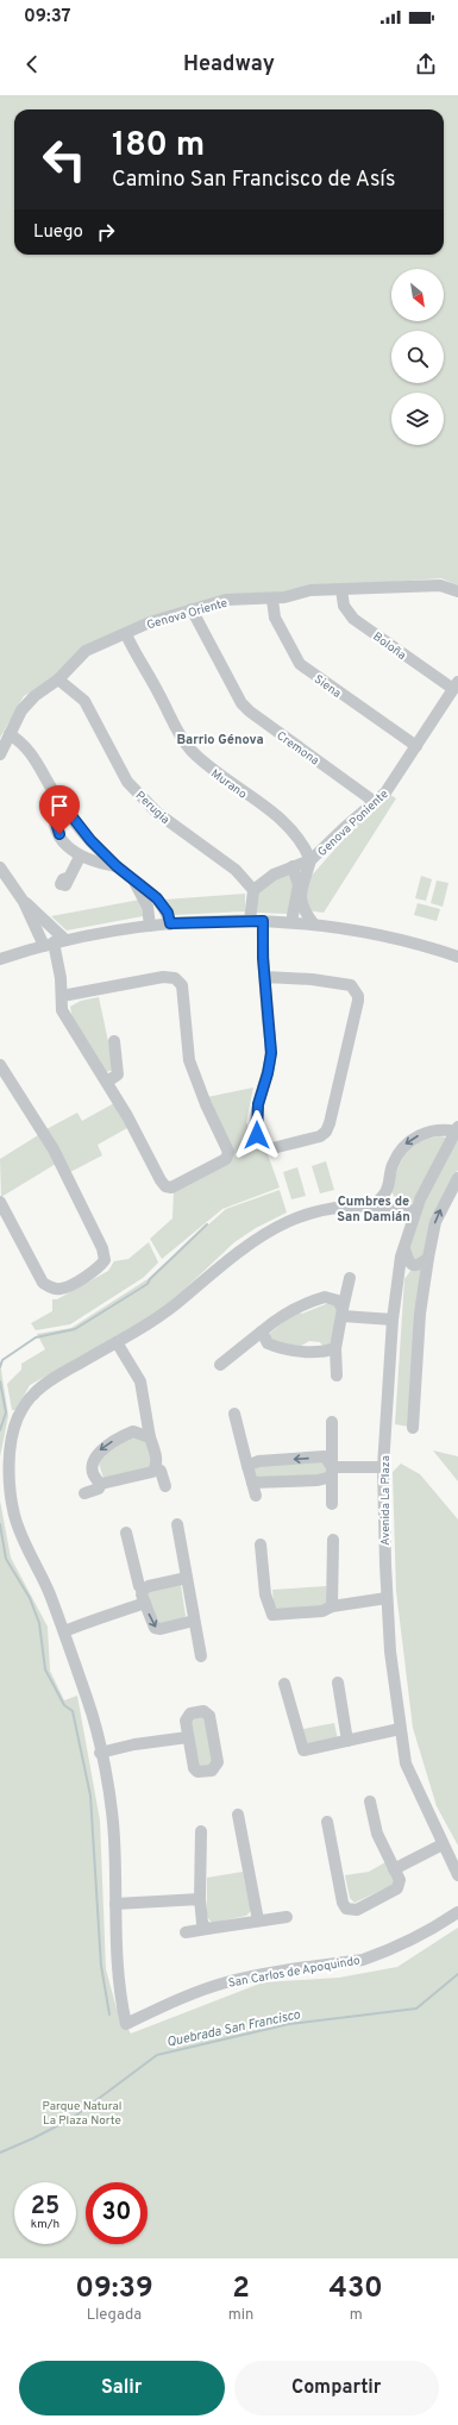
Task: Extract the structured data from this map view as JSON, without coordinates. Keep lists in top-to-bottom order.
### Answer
{
  "streets": {
    "street": [
      "Genova Oriente",
      "Boloña",
      "Siena",
      "Cremona",
      "Murano",
      "Perugia",
      "Genova Poniente",
      "Avenida La Plaza",
      "San Carlos de Apoquindo"
    ]
  },
  "crossings": [
    ["Genova Oriente", "Boloña"],
    ["Genova Oriente", "Siena"],
    ["Genova Oriente", "Cremona"],
    ["Genova Oriente", "Murano"],
    ["Genova Oriente", "Perugia"],
    ["Boloña", "Genova Poniente"],
    ["Siena", "Genova Poniente"],
    ["Cremona", "Genova Poniente"],
    ["Murano", "Genova Poniente"],
    ["Perugia", "Genova Poniente"]
  ],
  "districts": ["Barrio Génova", "Cumbres de San Damián"],
  "water": ["Quebrada San Francisco"],
  "parks": ["Parque Natural La Plaza Norte"],
  "north": "bottom right",
  "page": {
    "status": "09:37",
    "header": "Headway",
    "turn": ["180 m", "Camino San Francisco de Asís"],
    "then": "Luego",
    "speed": "25 km/h",
    "limit": "30",
    "eta": [
      "09:39",
      "Llegada",
      "2",
      "min",
      "430",
      "m"
    ],
    "buttons": ["Salir", "Compartir"]
  }
}
